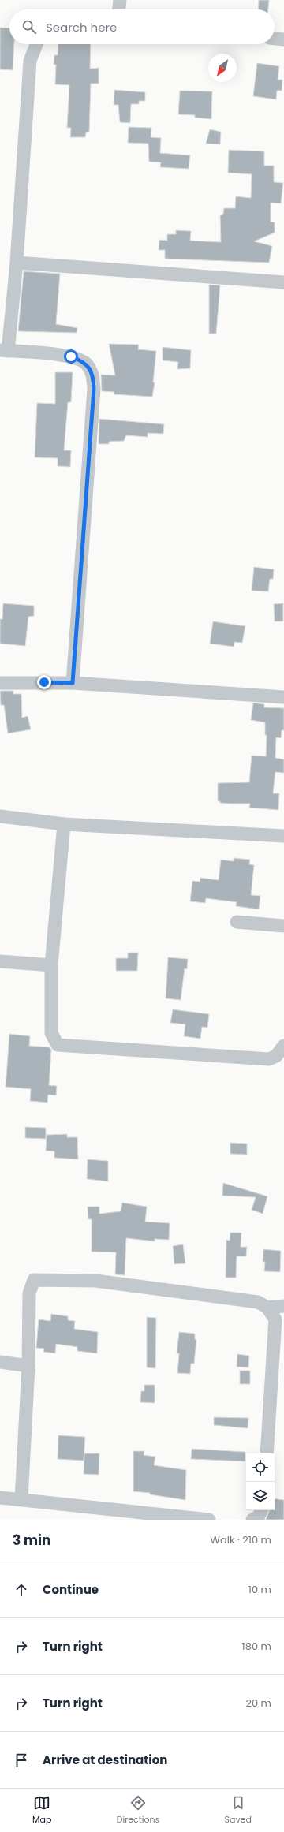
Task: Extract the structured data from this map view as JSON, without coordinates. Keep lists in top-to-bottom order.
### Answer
{
  "north": "bottom left",
  "page": {
    "search": "Search here",
    "heading": ["3 min", "Walk · 210 m"],
    "list": [
      ["Continue", "10 m"],
      ["Turn right", "180 m"],
      ["Turn right", "20 m"],
      "Arrive at destination"
    ],
    "nav": ["Map", "Directions", "Saved"]
  }
}
